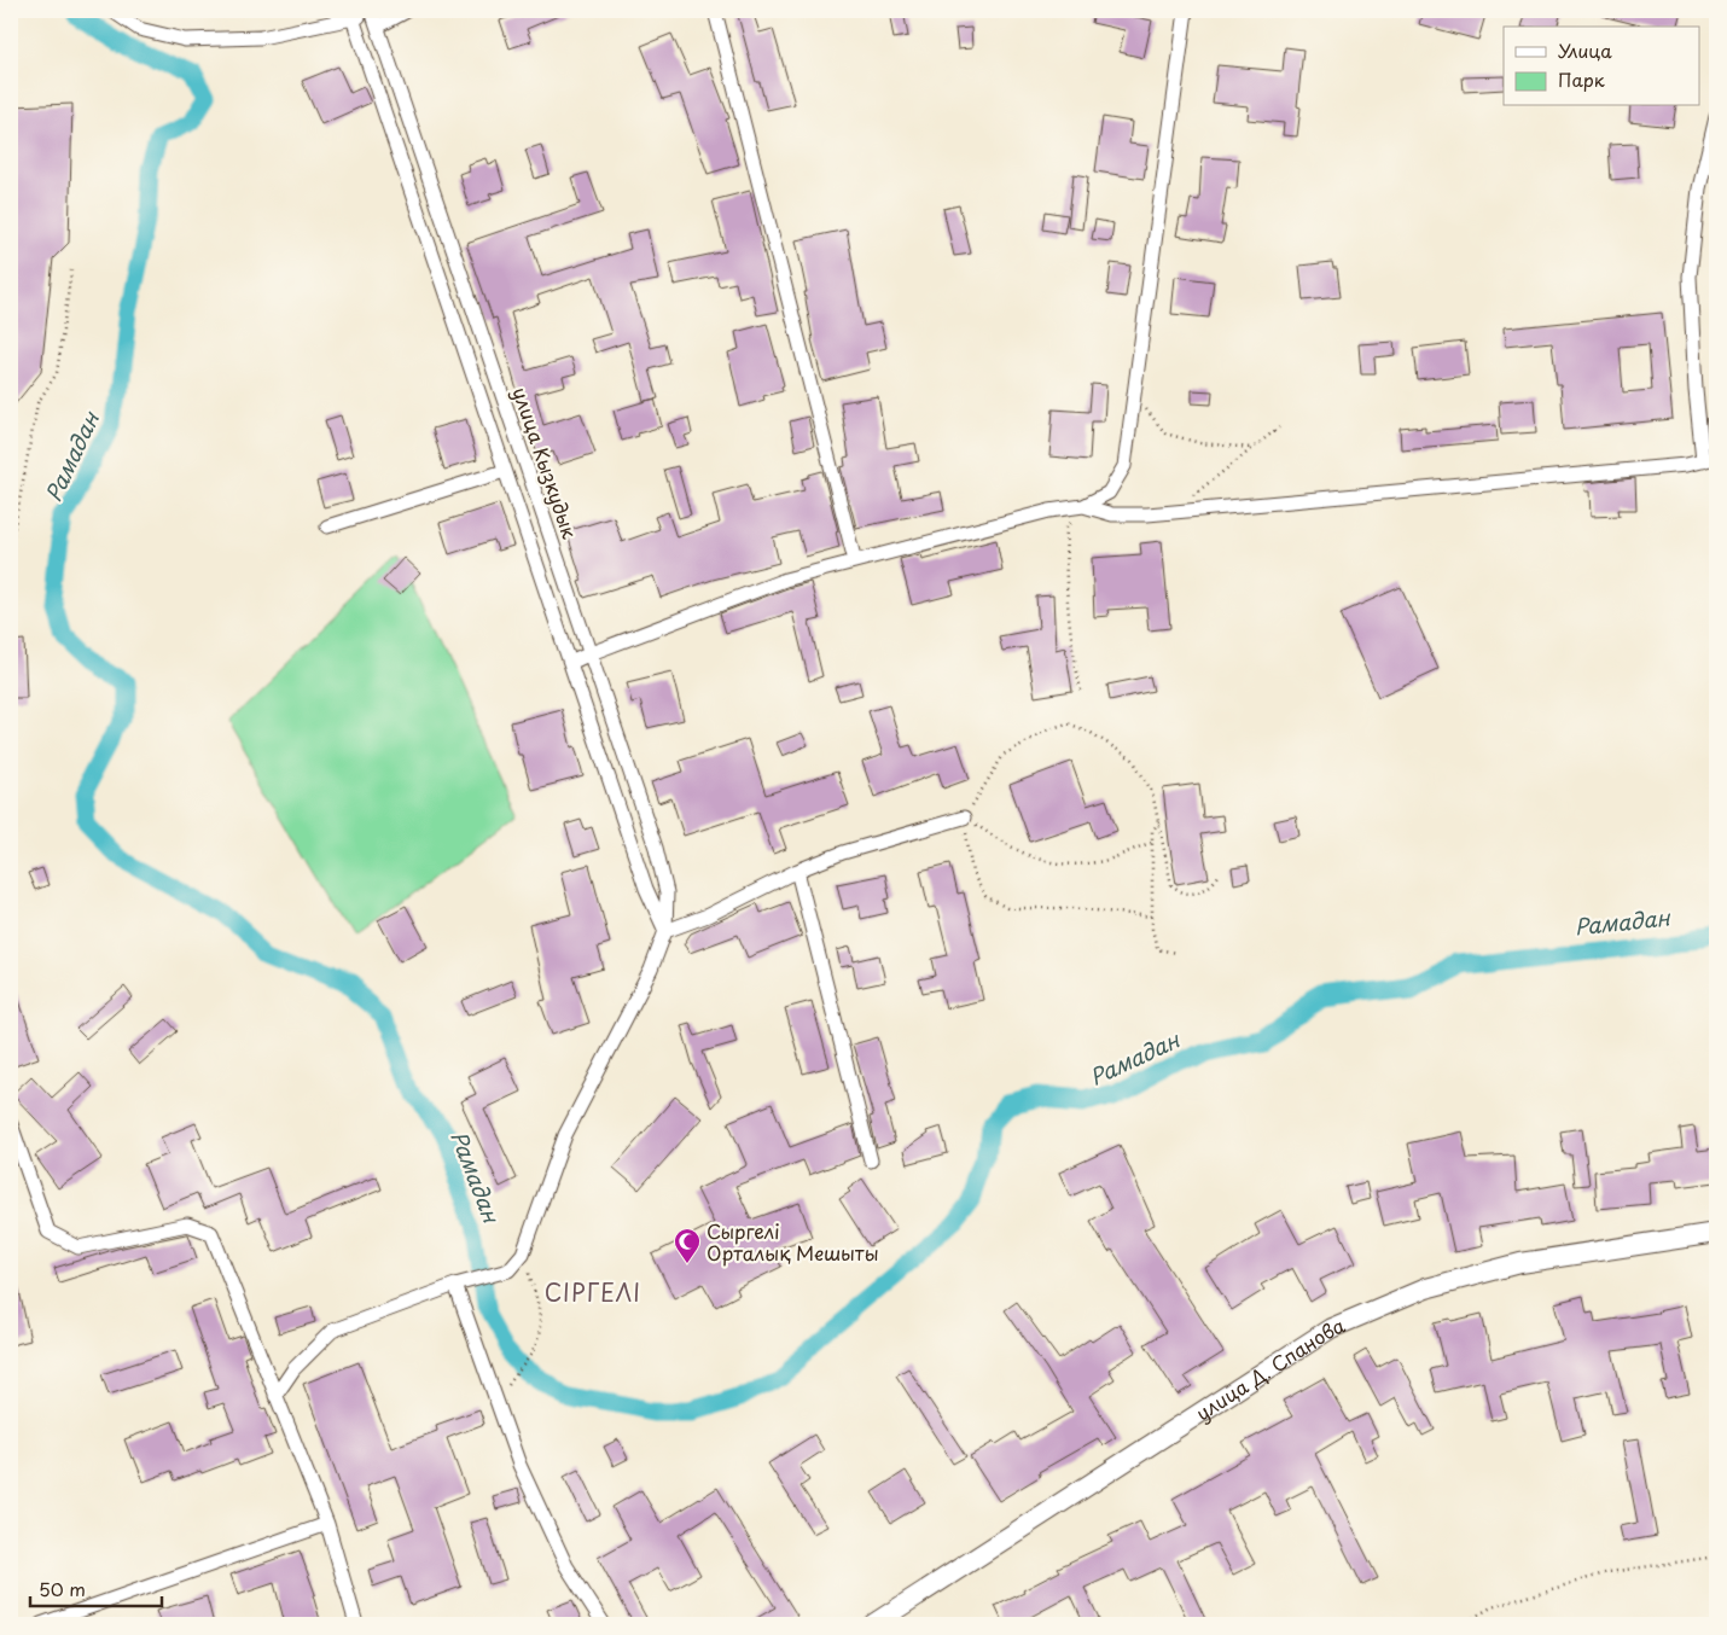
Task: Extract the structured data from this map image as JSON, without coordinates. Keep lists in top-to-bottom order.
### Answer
{
  "streets": {
    "main road": ["улица Д. Спанова"],
    "street": ["улица Кызкудык"]
  },
  "districts": ["СІРГЕЛІ"],
  "water": ["Рамадан"],
  "places": {
    "mosque": ["Сыргелі Орталық Мешыты"]
  },
  "legend": ["Улица", "Парк"],
  "scale_bar": "50 m"
}
